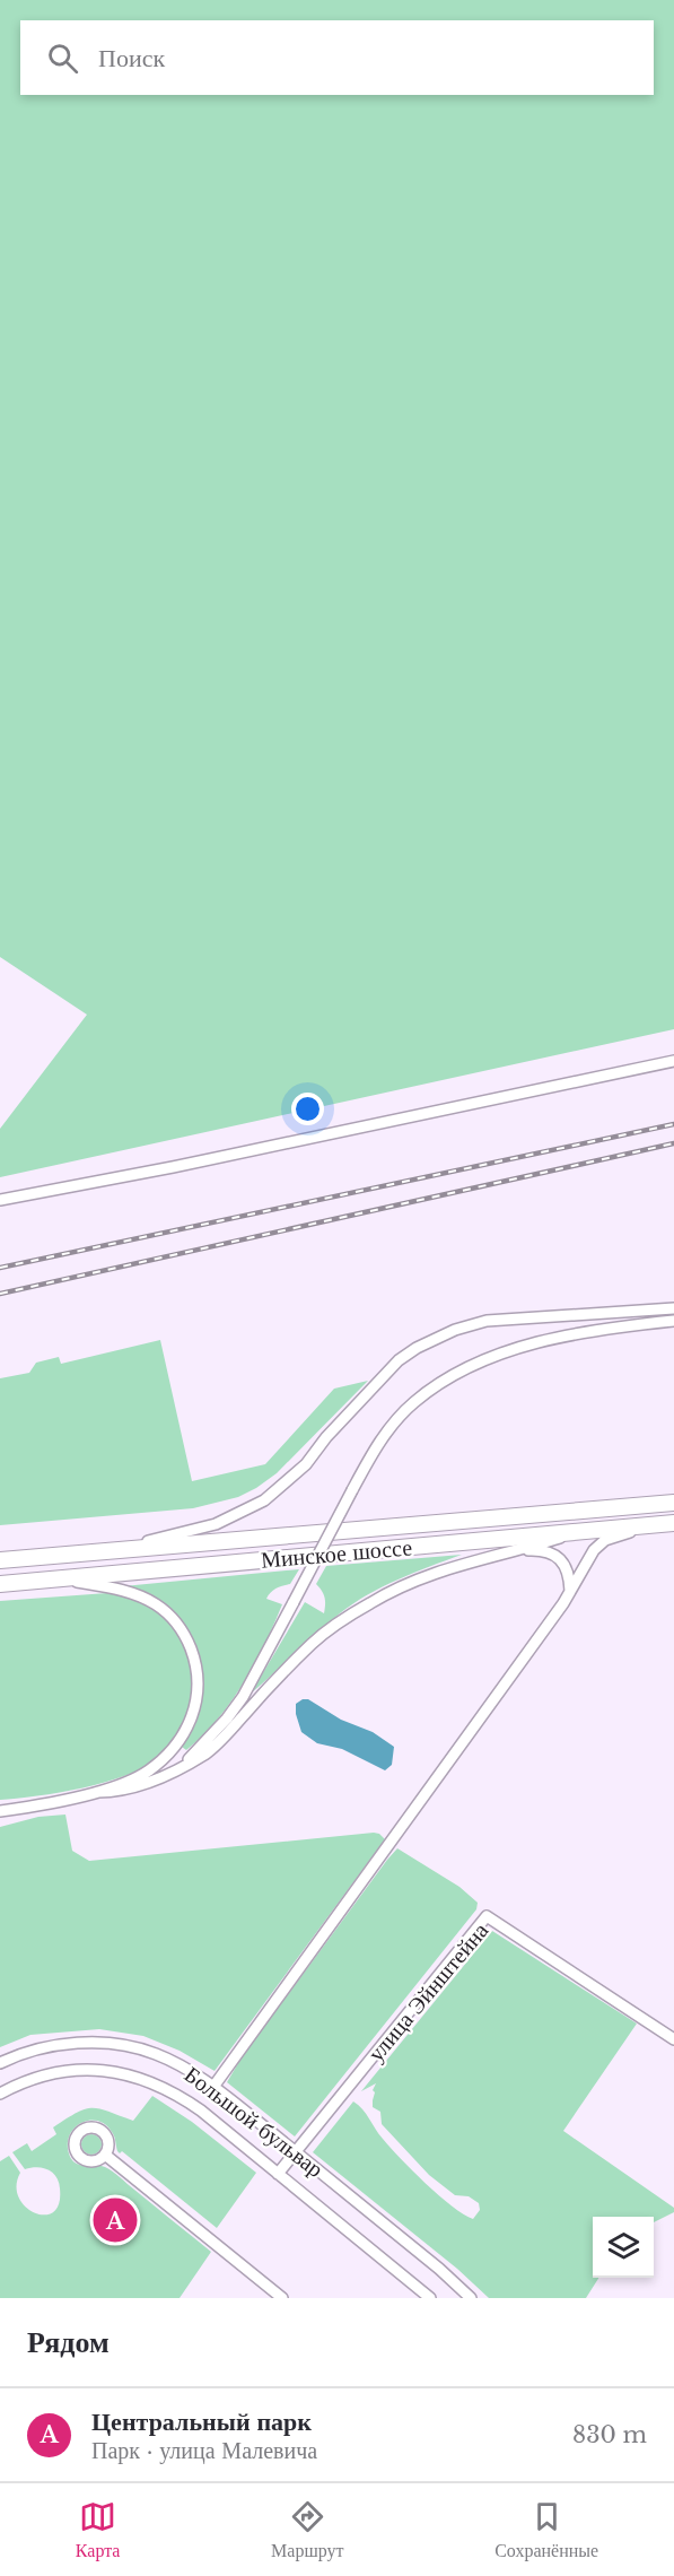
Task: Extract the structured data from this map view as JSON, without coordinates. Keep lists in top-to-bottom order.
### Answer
{
  "streets": {
    "highway": ["Минское шоссе"],
    "street": ["улица Эйнштейна", "Большой бульвар"]
  },
  "crossings": [
    ["улица Эйнштейна", "Большой бульвар"]
  ],
  "page": {
    "search": "Поиск",
    "pins": "A",
    "heading": "Рядом",
    "list": [
      {
        "mark": "A",
        "name": "Центральный парк",
        "note": "Парк · улица Малевича",
        "value": "830 m"
      }
    ],
    "nav": ["Карта", "Маршрут", "Сохранённые"]
  }
}
